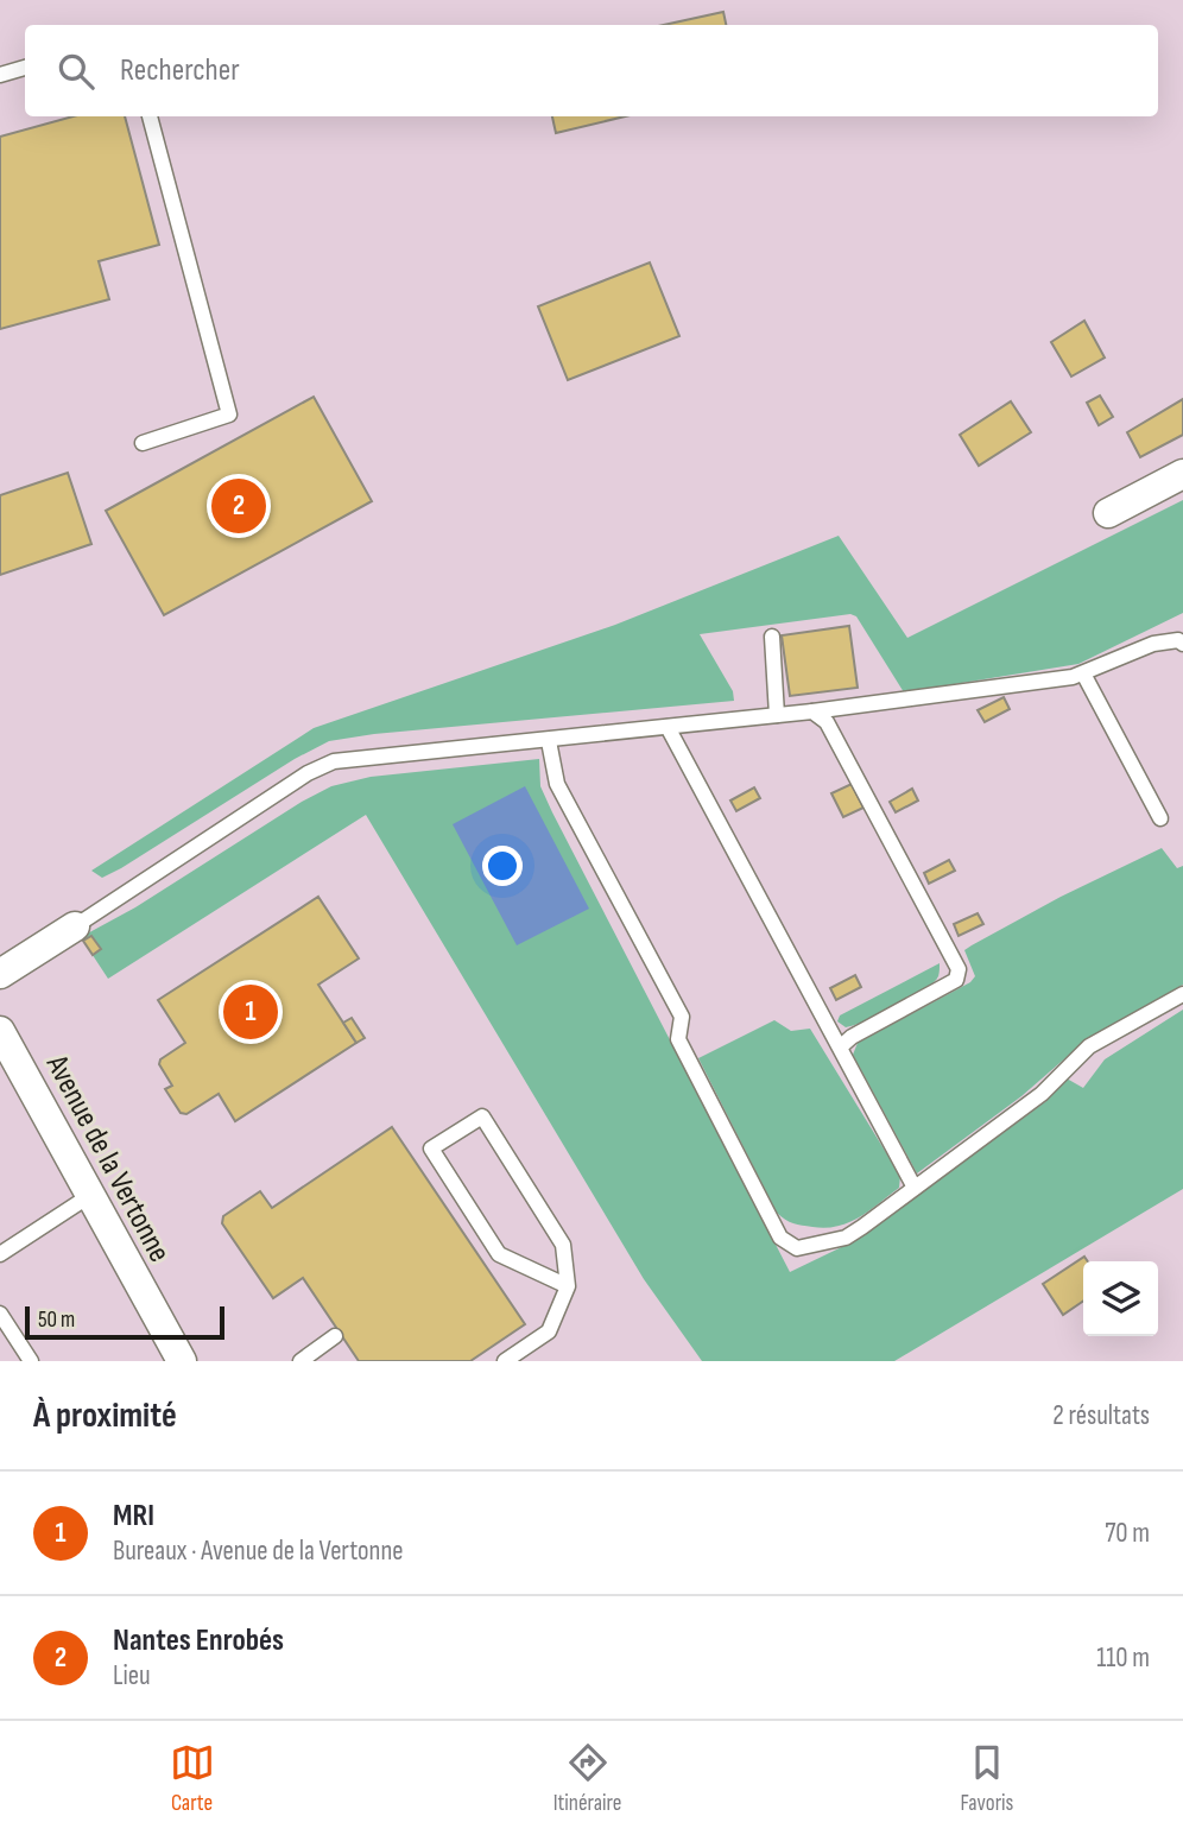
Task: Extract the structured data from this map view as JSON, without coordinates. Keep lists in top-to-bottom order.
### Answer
{
  "streets": {
    "street": ["Avenue de la Vertonne"]
  },
  "scale_bar": "50 m",
  "page": {
    "search": "Rechercher",
    "pins": ["2", "1"],
    "scale": "50 m",
    "heading": ["À proximité", "2 résultats"],
    "list": [
      {
        "mark": "1",
        "name": "MRI",
        "note": "Bureaux · Avenue de la Vertonne",
        "value": "70 m"
      },
      {
        "mark": "2",
        "name": "Nantes Enrobés",
        "note": "Lieu",
        "value": "110 m"
      }
    ],
    "nav": ["Carte", "Itinéraire", "Favoris"]
  }
}
